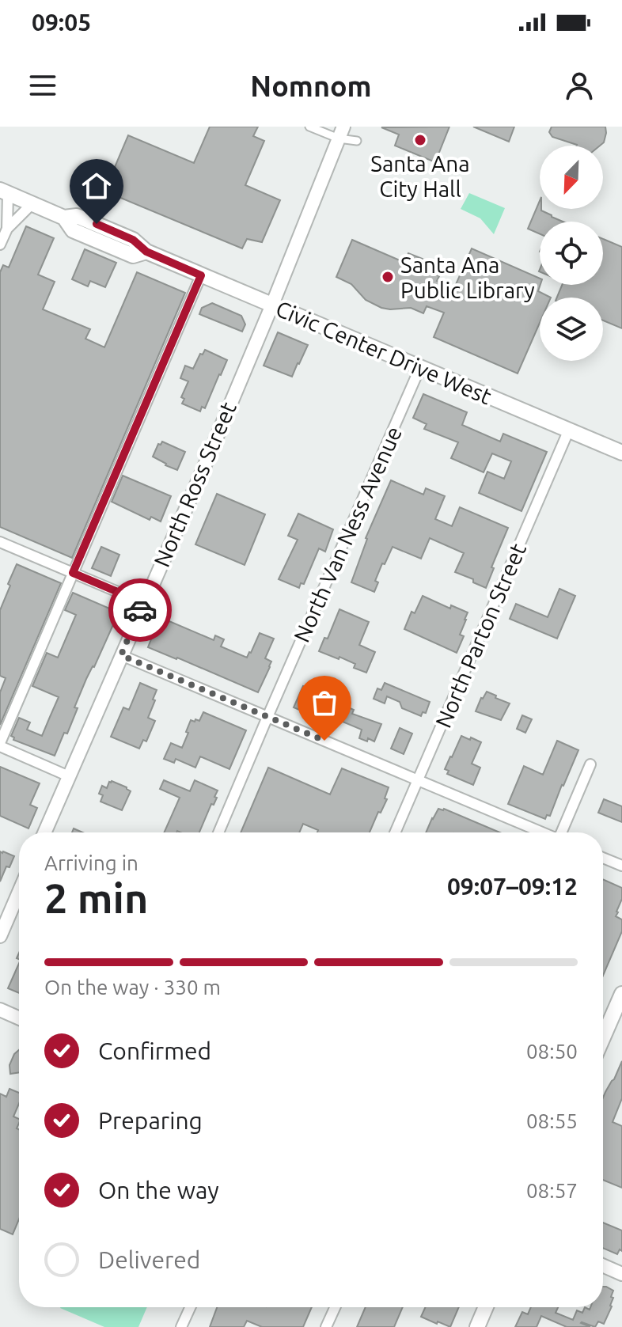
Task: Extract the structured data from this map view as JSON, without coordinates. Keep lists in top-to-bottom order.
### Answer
{
  "streets": {
    "main road": ["Civic Center Drive West"],
    "street": ["North Ross Street", "North Van Ness Avenue", "North Parton Street"]
  },
  "crossings": [
    ["Civic Center Drive West", "North Ross Street"],
    ["Civic Center Drive West", "North Van Ness Avenue"],
    ["Civic Center Drive West", "North Parton Street"]
  ],
  "places": ["Santa Ana City Hall", "Santa Ana Public Library"],
  "north": "bottom left",
  "page": {
    "status": "09:05",
    "header": "Nomnom",
    "heading": ["2 min", "Arriving in", "09:07–09:12"],
    "bar": "On the way · 330 m",
    "list": [
      ["Confirmed", "08:50"],
      ["Preparing", "08:55"],
      ["On the way", "08:57"],
      "Delivered"
    ]
  }
}
